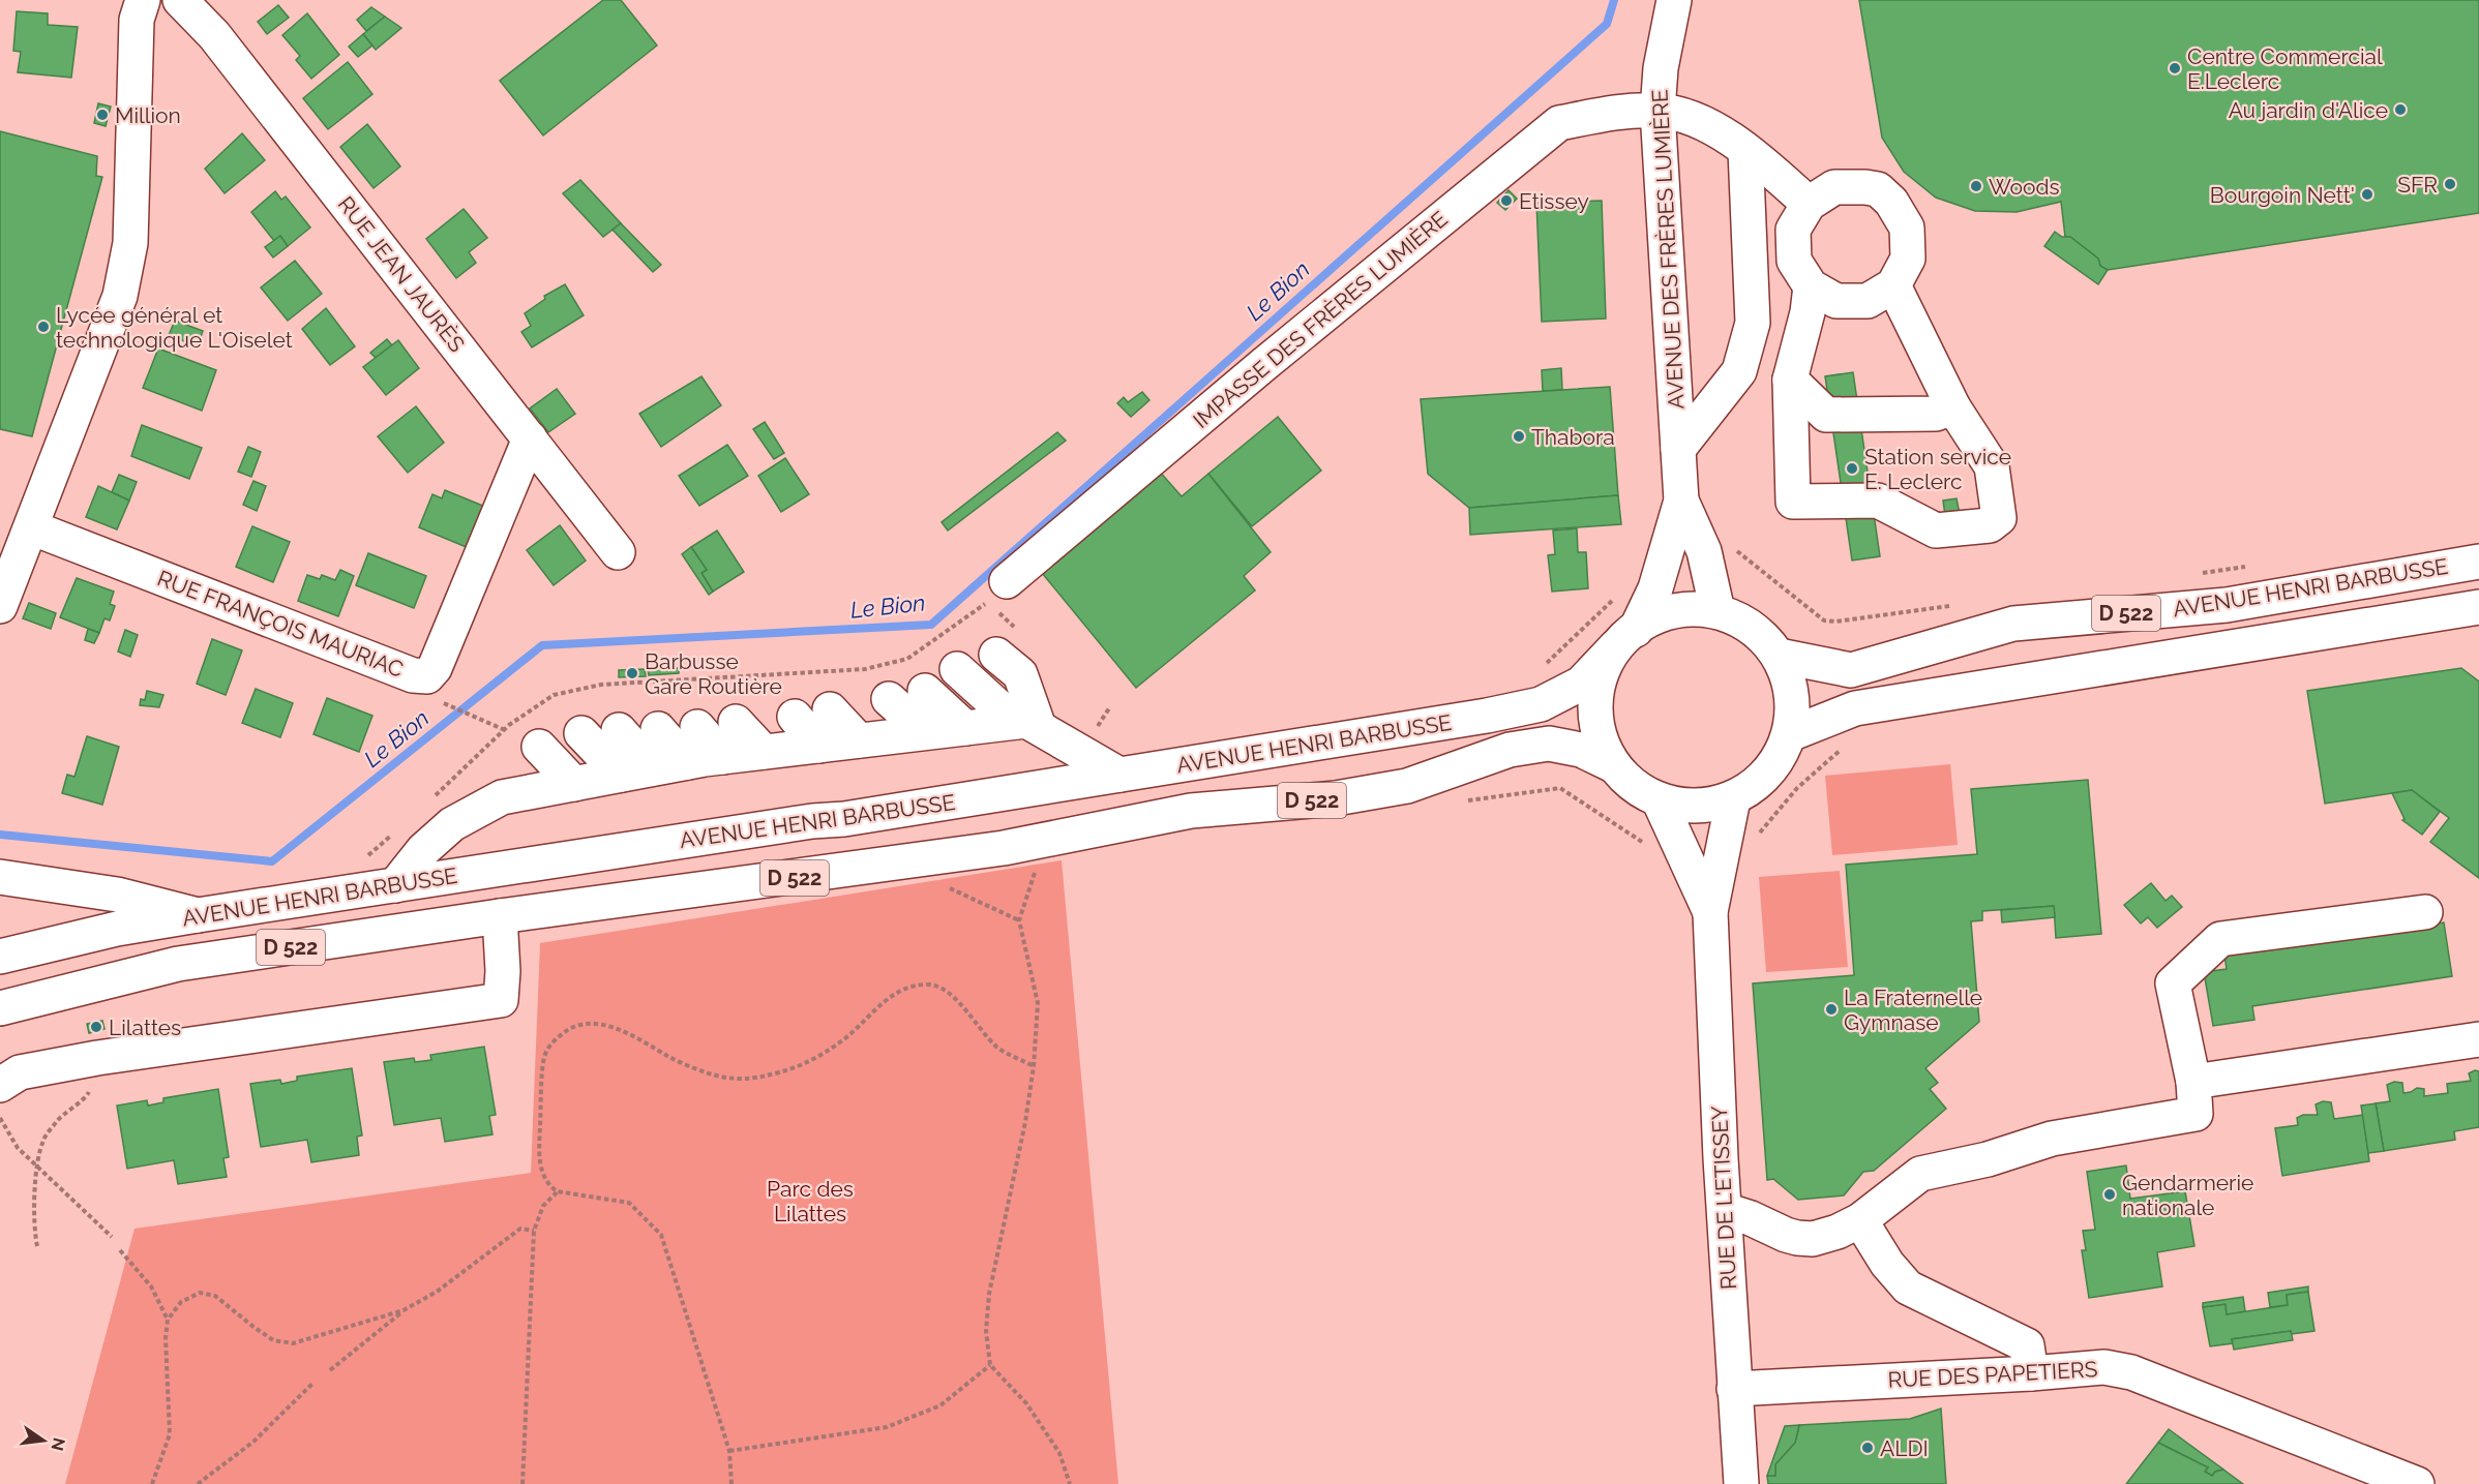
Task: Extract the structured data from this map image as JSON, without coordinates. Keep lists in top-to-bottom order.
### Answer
{
  "streets": {
    "main road": [
      "AVENUE DES FRÈRES LUMIÈRE",
      "RUE JEAN JAURÈS",
      "IMPASSE DES FRÈRES LUMIÈRE",
      "AVENUE HENRI BARBUSSE",
      "D 522",
      "RUE FRANÇOIS MAURIAC",
      "RUE DE L'ETISSEY",
      "RUE DES PAPETIERS"
    ]
  },
  "crossings": [
    ["AVENUE DES FRÈRES LUMIÈRE", "IMPASSE DES FRÈRES LUMIÈRE"],
    ["AVENUE DES FRÈRES LUMIÈRE", "AVENUE HENRI BARBUSSE"],
    ["AVENUE DES FRÈRES LUMIÈRE", "RUE DE L'ETISSEY"],
    ["RUE JEAN JAURÈS", "RUE FRANÇOIS MAURIAC"],
    ["AVENUE HENRI BARBUSSE", "RUE DE L'ETISSEY"],
    ["RUE DE L'ETISSEY", "RUE DES PAPETIERS"]
  ],
  "water": ["Le Bion"],
  "parks": ["Parc des Lilattes"],
  "places": [
    "Centre Commercial E.Leclerc",
    "Au jardin d'Alice",
    "Million",
    "SFR",
    "Woods",
    "Bourgoin Nett'",
    "Etissey",
    "Lycée général et technologique L'Oiselet",
    "Thabora",
    "Station service E. Leclerc",
    "Barbusse Gare Routière",
    "La Fraternelle Gymnase",
    "Lilattes",
    "Gendarmerie nationale",
    "ALDI"
  ],
  "north": "right"
}
